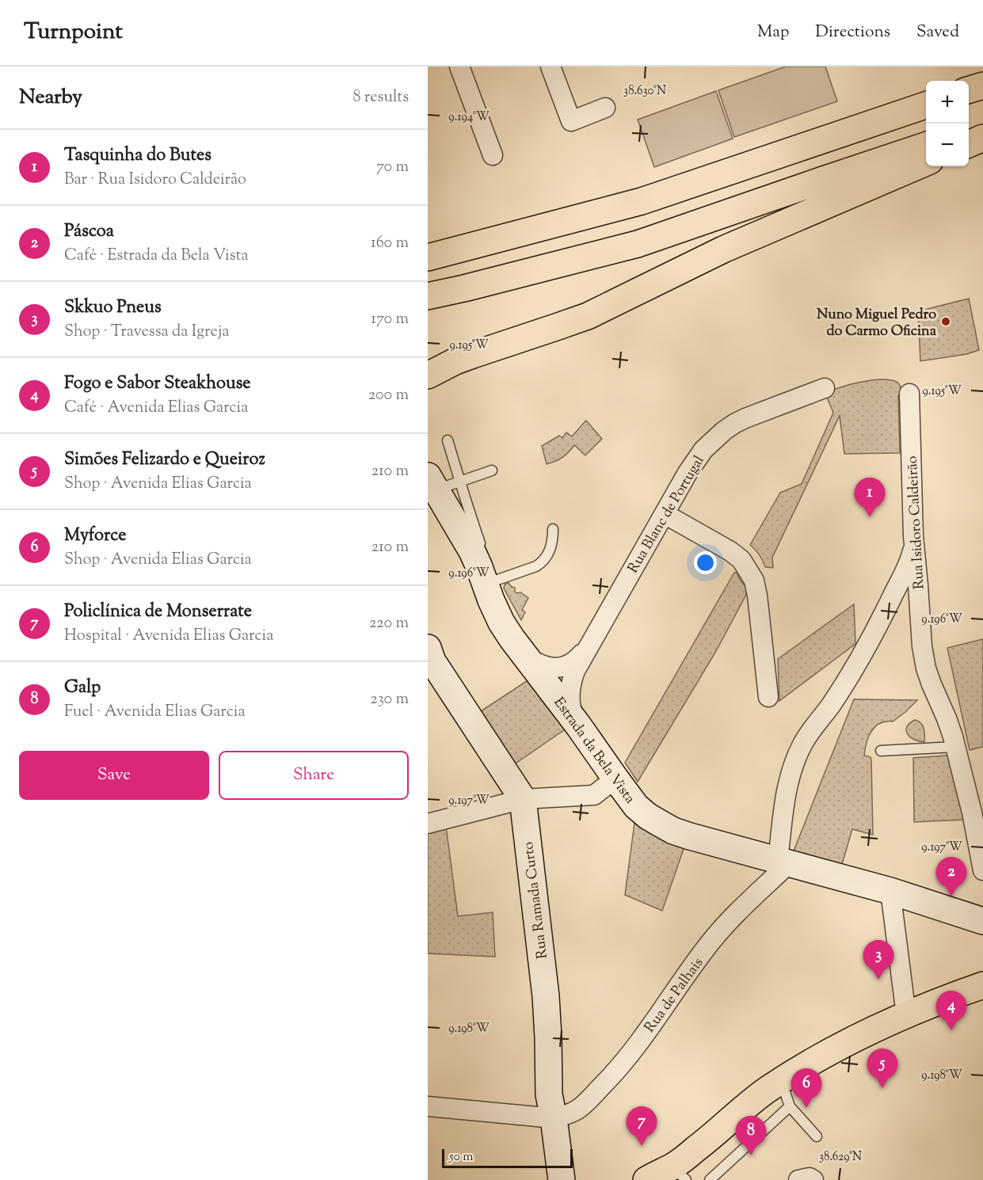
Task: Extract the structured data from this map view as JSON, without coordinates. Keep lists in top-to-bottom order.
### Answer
{
  "streets": {
    "street": [
      "Rua Blanc de Portugal",
      "Rua Isidoro Caldeirão",
      "Estrada da Bela Vista",
      "Rua Ramada Curto",
      "Rua de Palhais"
    ]
  },
  "crossings": [
    ["Rua Blanc de Portugal", "Estrada da Bela Vista"],
    ["Estrada da Bela Vista", "Rua de Palhais"],
    ["Rua Ramada Curto", "Rua de Palhais"]
  ],
  "places": ["Nuno Miguel Pedro do Carmo Oficina"],
  "scale_bar": "50 m",
  "page": {
    "header": "Turnpoint",
    "nav": ["Map", "Directions", "Saved"],
    "heading": ["Nearby", "8 results"],
    "map_buttons": ["+", "−"],
    "list": [
      {
        "mark": "1",
        "name": "Tasquinha do Butes",
        "note": "Bar · Rua Isidoro Caldeirão",
        "value": "70 m"
      },
      {
        "mark": "2",
        "name": "Páscoa",
        "note": "Café · Estrada da Bela Vista",
        "value": "160 m"
      },
      {
        "mark": "3",
        "name": "Skkuo Pneus",
        "note": "Shop · Travessa da Igreja",
        "value": "170 m"
      },
      {
        "mark": "4",
        "name": "Fogo e Sabor Steakhouse",
        "note": "Café · Avenida Elias Garcia",
        "value": "200 m"
      },
      {
        "mark": "5",
        "name": "Simões Felizardo e Queiroz",
        "note": "Shop · Avenida Elias Garcia",
        "value": "210 m"
      },
      {
        "mark": "6",
        "name": "Myforce",
        "note": "Shop · Avenida Elias Garcia",
        "value": "210 m"
      },
      {
        "mark": "7",
        "name": "Policlínica de Monserrate",
        "note": "Hospital · Avenida Elias Garcia",
        "value": "220 m"
      },
      {
        "mark": "8",
        "name": "Galp",
        "note": "Fuel · Avenida Elias Garcia",
        "value": "230 m"
      }
    ],
    "pins": [
      "1",
      "2",
      "3",
      "4",
      "5",
      "6",
      "7",
      "8"
    ],
    "buttons": ["Save", "Share"],
    "scale": "50 m"
  },
  "coordinates": [
    "38.630°N",
    "9.194°W",
    "9.195°W",
    "9.196°W",
    "9.197°W",
    "9.198°W",
    "38.629°N"
  ]
}
